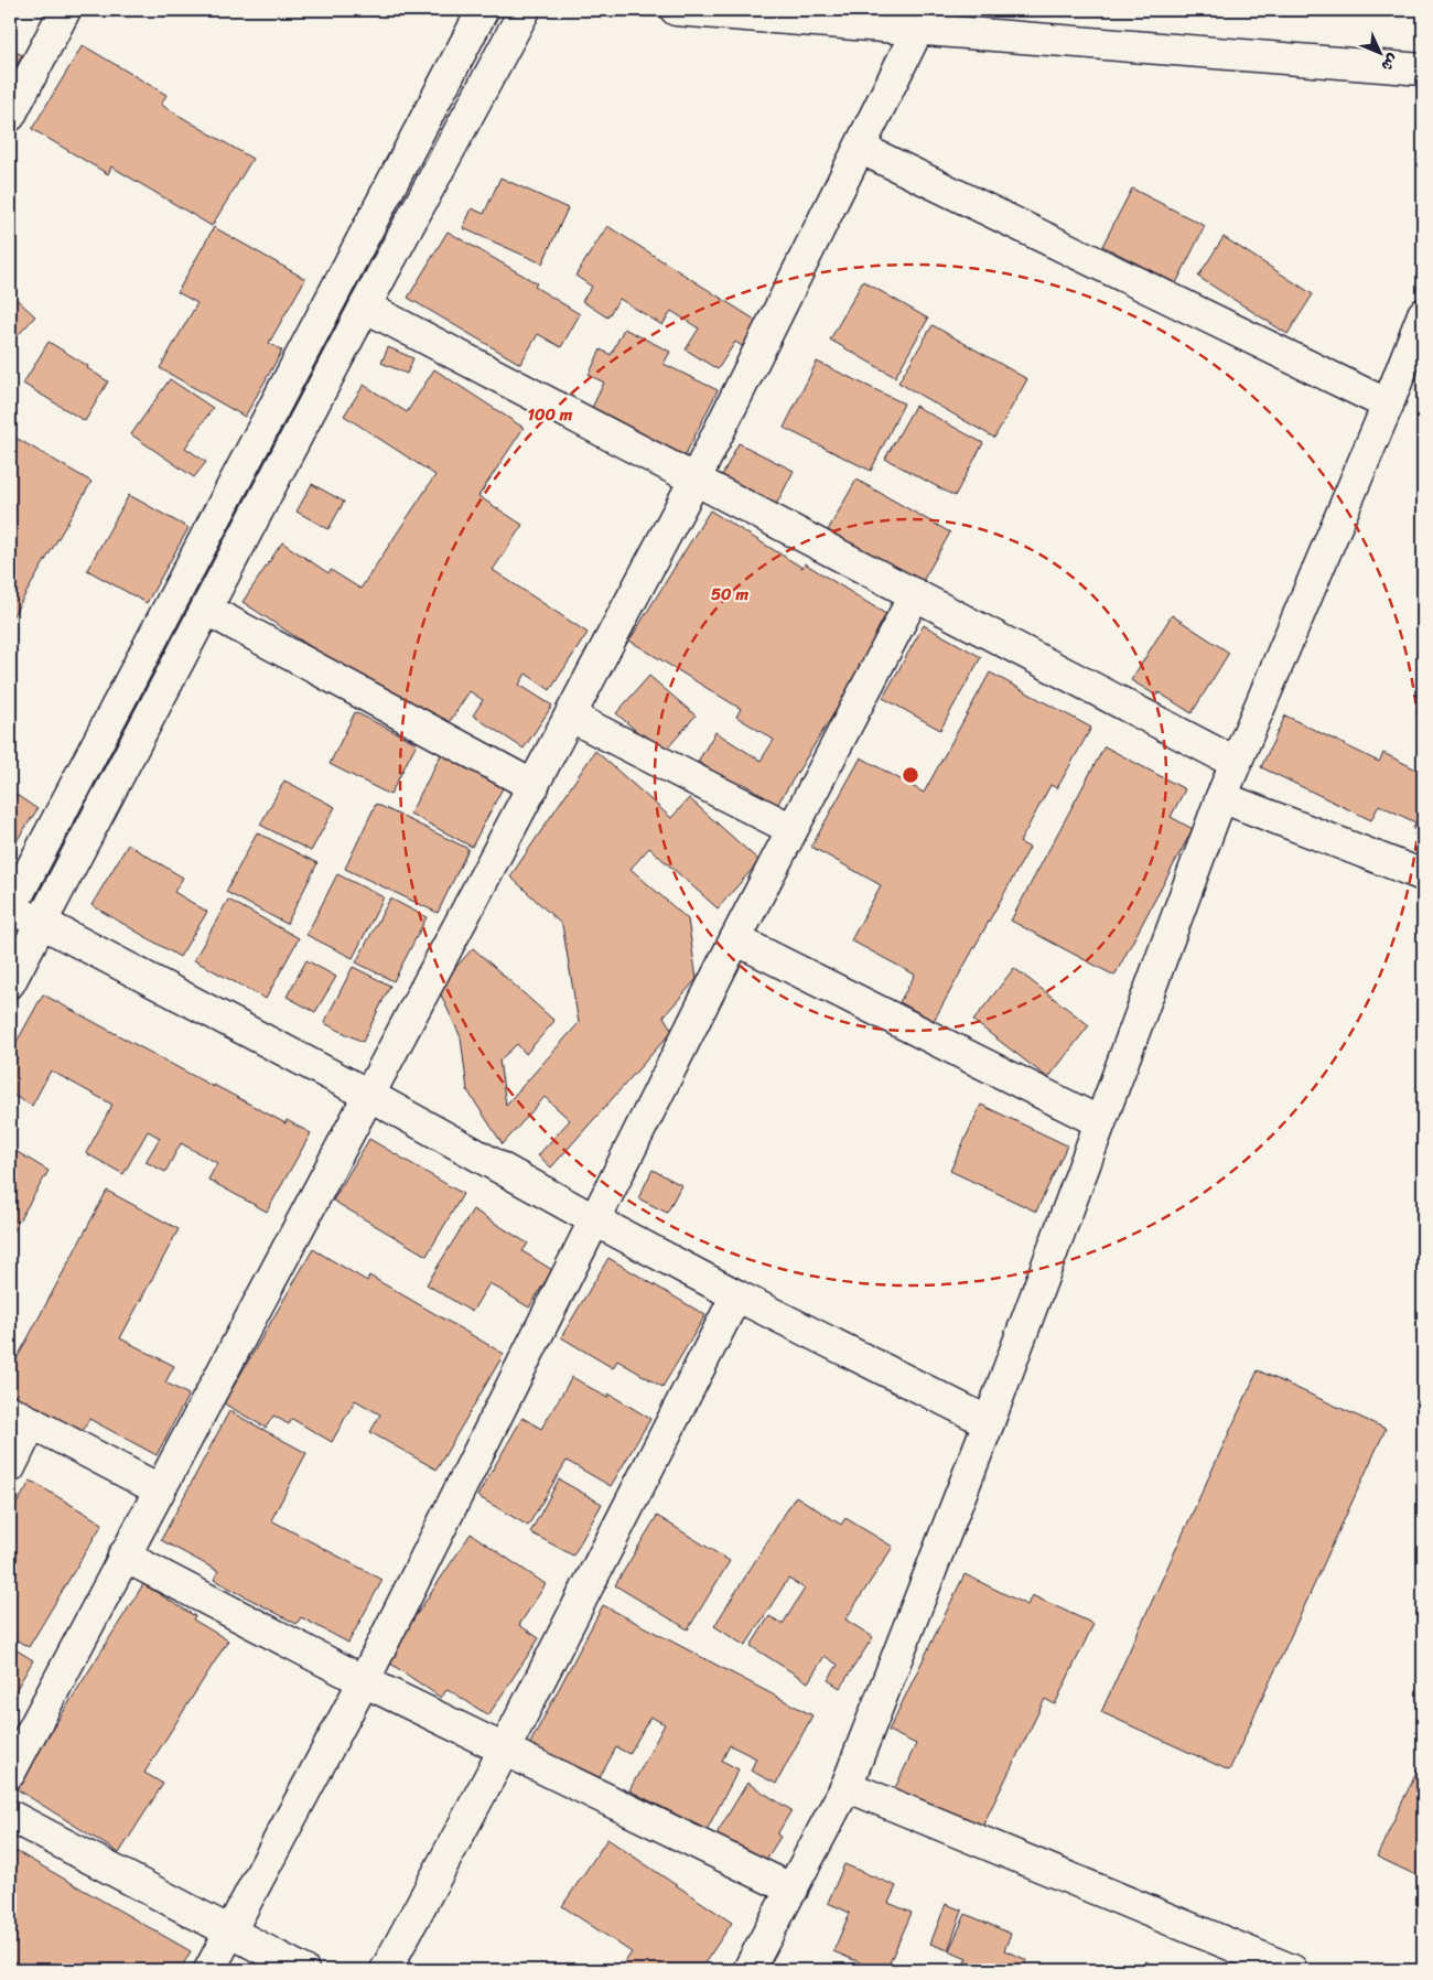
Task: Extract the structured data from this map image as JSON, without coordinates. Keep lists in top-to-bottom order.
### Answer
{
  "north": "bottom right",
  "rings": ["100 m", "50 m"]
}
